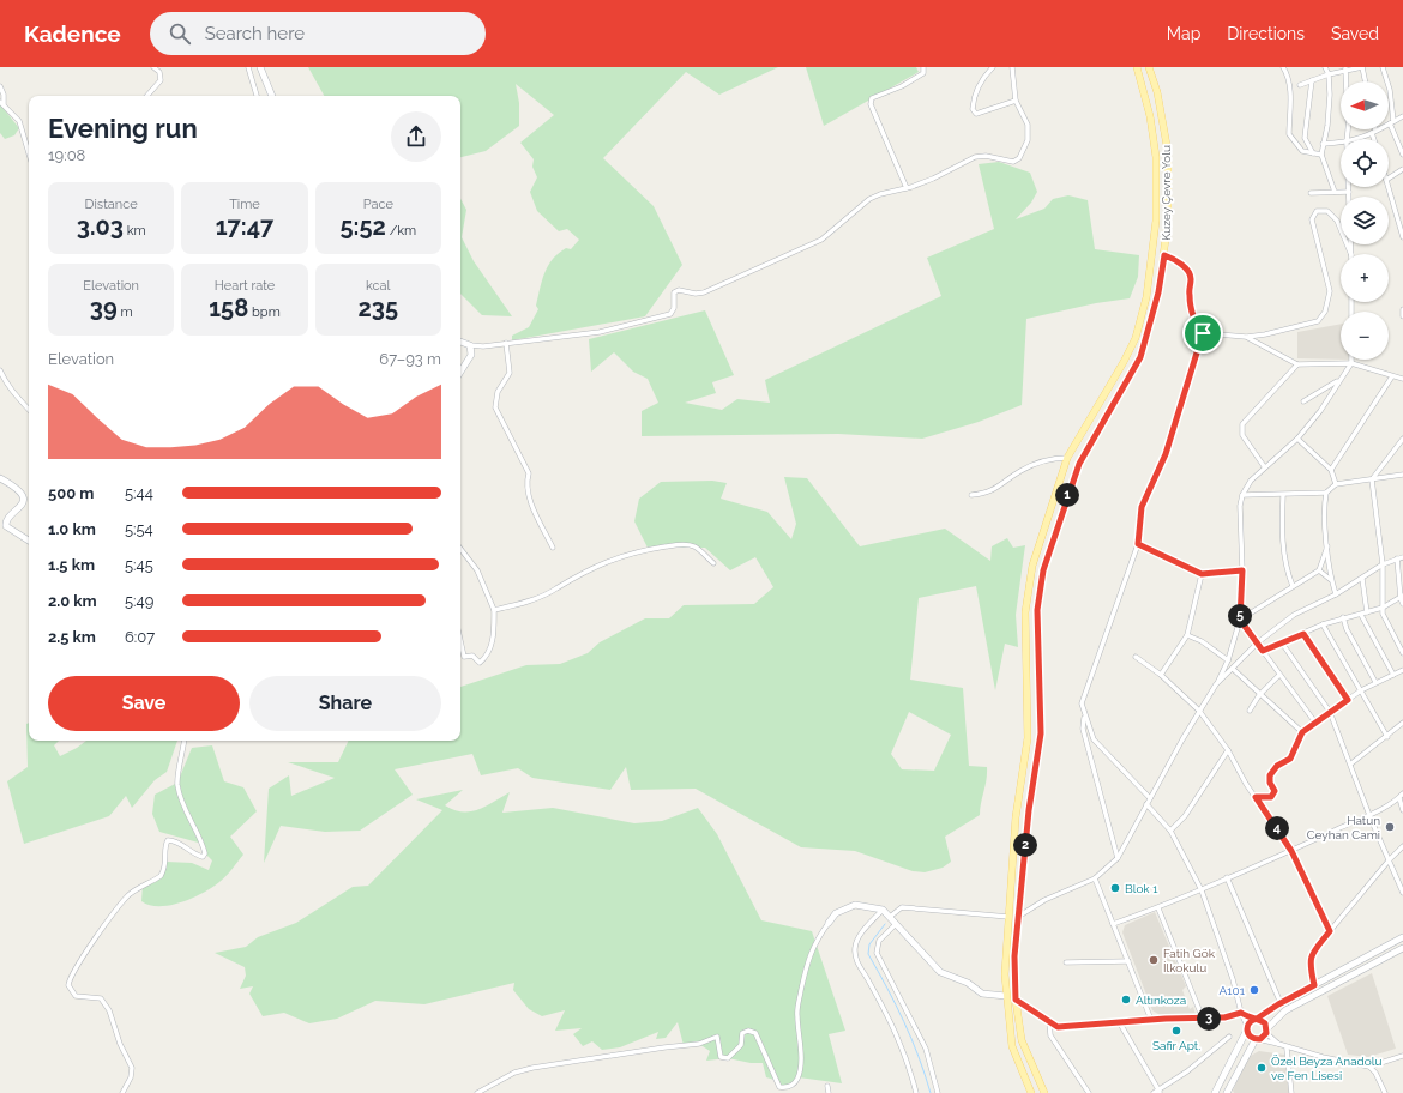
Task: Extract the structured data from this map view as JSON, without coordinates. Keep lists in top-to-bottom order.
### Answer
{
  "streets": {
    "main road": ["Kuzey Çevre Yolu"]
  },
  "places": [
    "Hatun Ceyhan Cami",
    "Blok 1",
    "Fatih Gök İlkokulu",
    "A101",
    "Altınkoza",
    "Safir Apt.",
    "Özel Beyza Anadolu ve Fen Lisesi"
  ],
  "north": "left",
  "page": {
    "header": "Kadence",
    "search": "Search here",
    "nav": ["Map", "Directions", "Saved"],
    "map_buttons": ["+", "−"],
    "heading": ["Evening run", "19:08"],
    "stats": [
      ["Distance", "3.03 km"],
      ["Time", "17:47"],
      ["Pace", "5:52 /km"],
      ["Elevation", "39 m"],
      ["Heart rate", "158 bpm"],
      ["kcal", "235"]
    ],
    "chart": ["Elevation", "67–93 m"],
    "list": [
      {
        "name": "500 m",
        "note": "5:44"
      },
      {
        "name": "1.0 km",
        "note": "5:54"
      },
      {
        "name": "1.5 km",
        "note": "5:45"
      },
      {
        "name": "2.0 km",
        "note": "5:49"
      },
      {
        "name": "2.5 km",
        "note": "6:07"
      }
    ],
    "pins": [
      "1",
      "5",
      "4",
      "2",
      "3"
    ],
    "buttons": ["Save", "Share"]
  }
}
